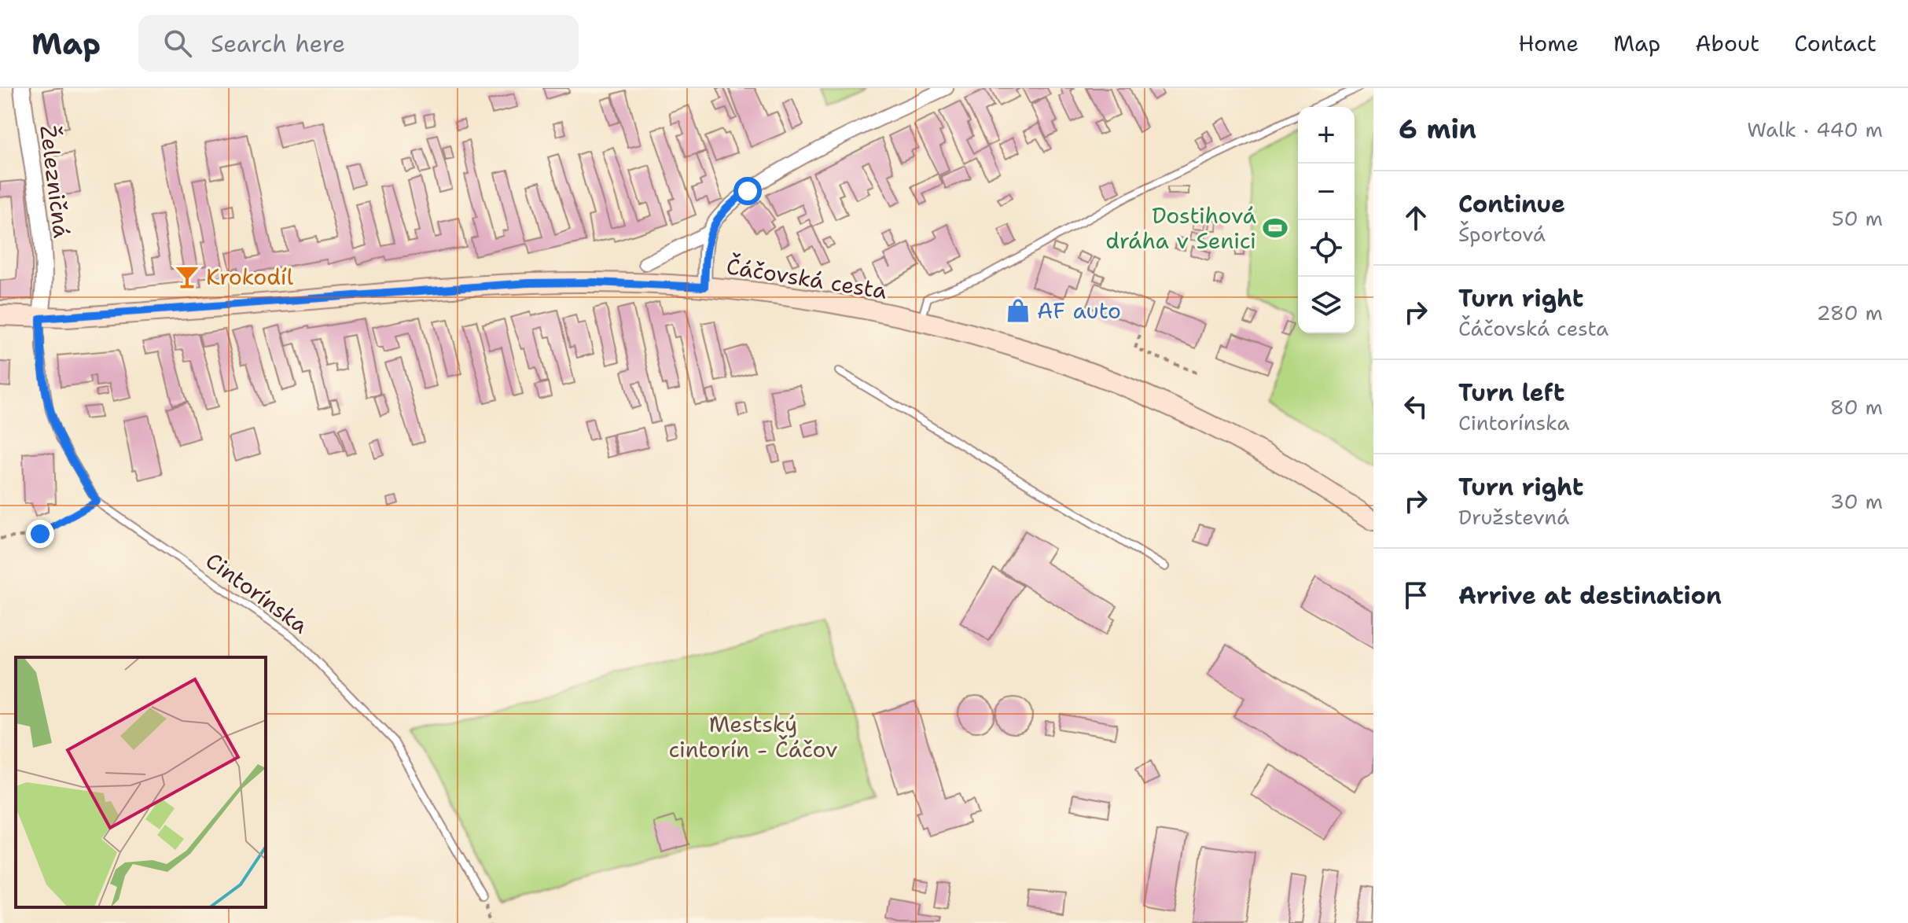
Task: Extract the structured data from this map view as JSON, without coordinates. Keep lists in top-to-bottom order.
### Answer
{
  "streets": {
    "main road": ["Čáčovská cesta"],
    "street": ["Železničná"],
    "lane": ["Cintorínska"]
  },
  "crossings": [
    ["Železničná", "Čáčovská cesta"],
    ["Železničná", "Cintorínska"],
    ["Čáčovská cesta", "Cintorínska"]
  ],
  "parks": ["Mestský cintorín - Čáčov"],
  "places": {
    "sports": ["Dostihová dráha v Senici"],
    "bar": ["Krokodíl"],
    "shop": ["AF auto"]
  },
  "page": {
    "header": "Map",
    "search": "Search here",
    "nav": [
      "Home",
      "Map",
      "About",
      "Contact"
    ],
    "heading": ["6 min", "Walk · 440 m"],
    "map_buttons": ["+", "−"],
    "list": [
      ["Continue", "Športová", "50 m"],
      ["Turn right", "Čáčovská cesta", "280 m"],
      ["Turn left", "Cintorínska", "80 m"],
      ["Turn right", "Družstevná", "30 m"],
      "Arrive at destination"
    ]
  }
}
